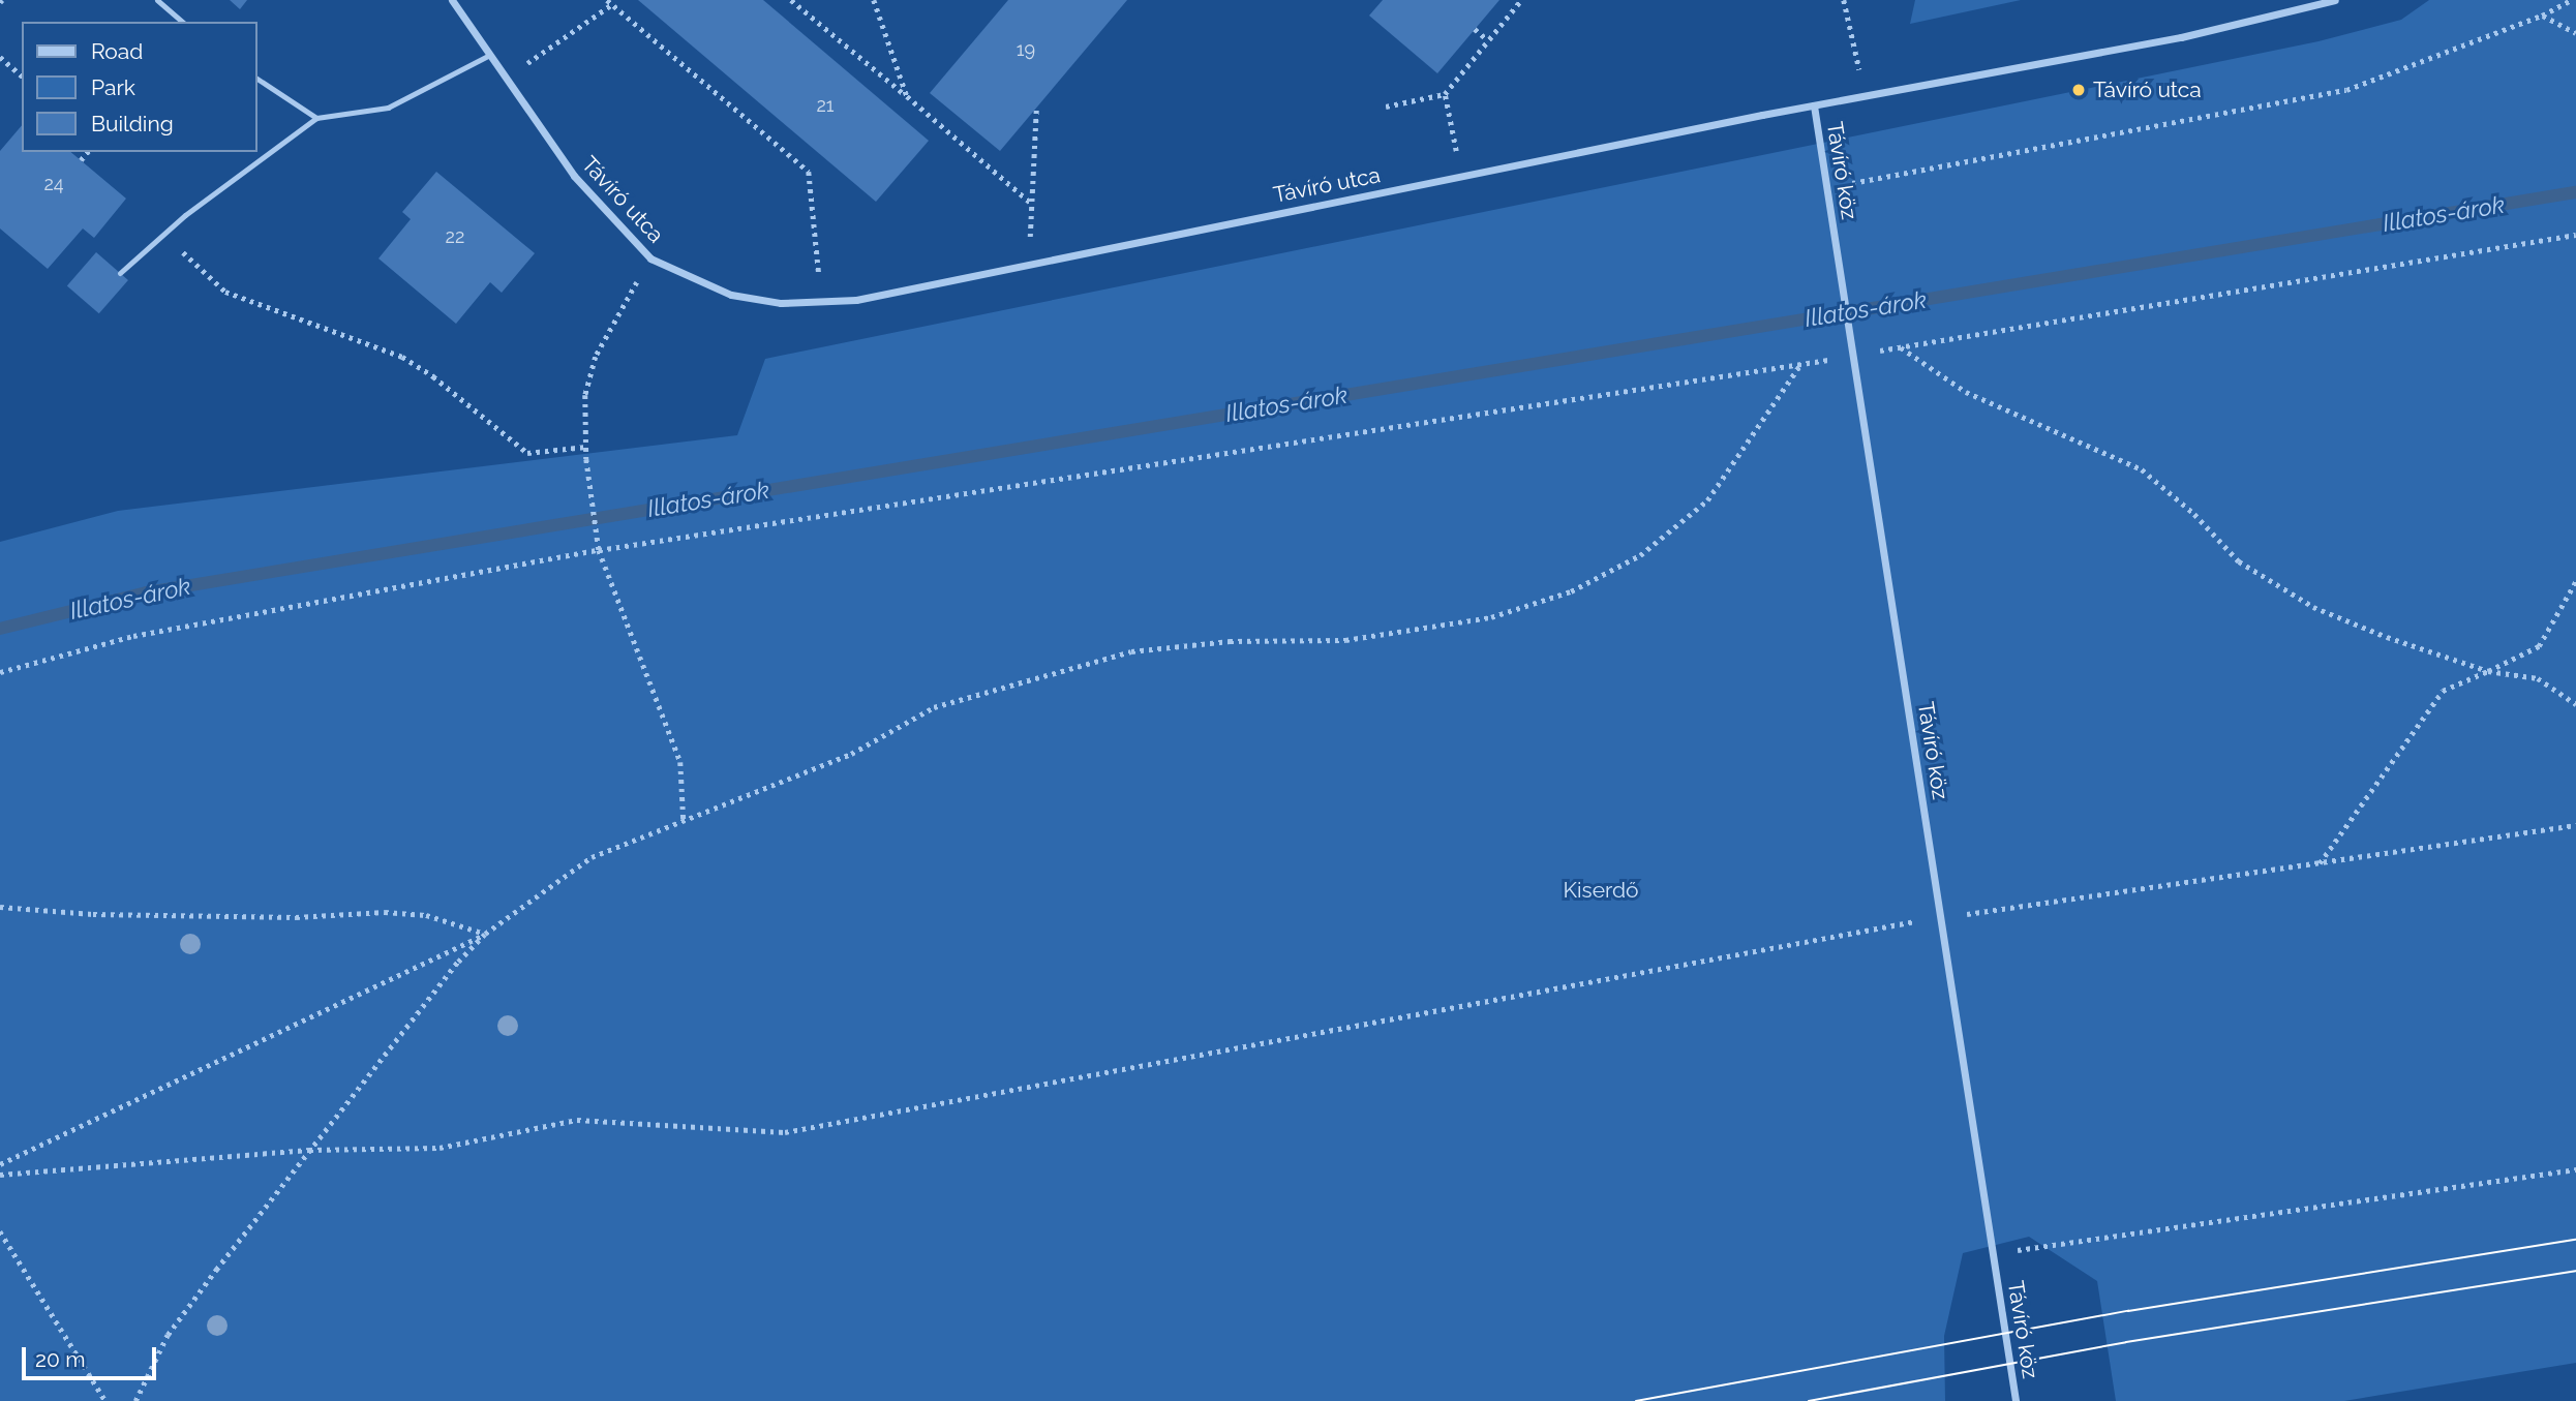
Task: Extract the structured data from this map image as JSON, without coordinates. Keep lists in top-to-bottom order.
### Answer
{
  "streets": {
    "street": ["Távíró köz", "Távíró utca"]
  },
  "crossings": [
    ["Távíró köz", "Távíró utca"]
  ],
  "water": ["Illatos-árok"],
  "parks": ["Kiserdő"],
  "places": ["Távíró utca"],
  "house_numbers": [
    "19",
    "21",
    "24",
    "22"
  ],
  "legend": ["Road", "Park", "Building"],
  "scale_bar": "20 m"
}
